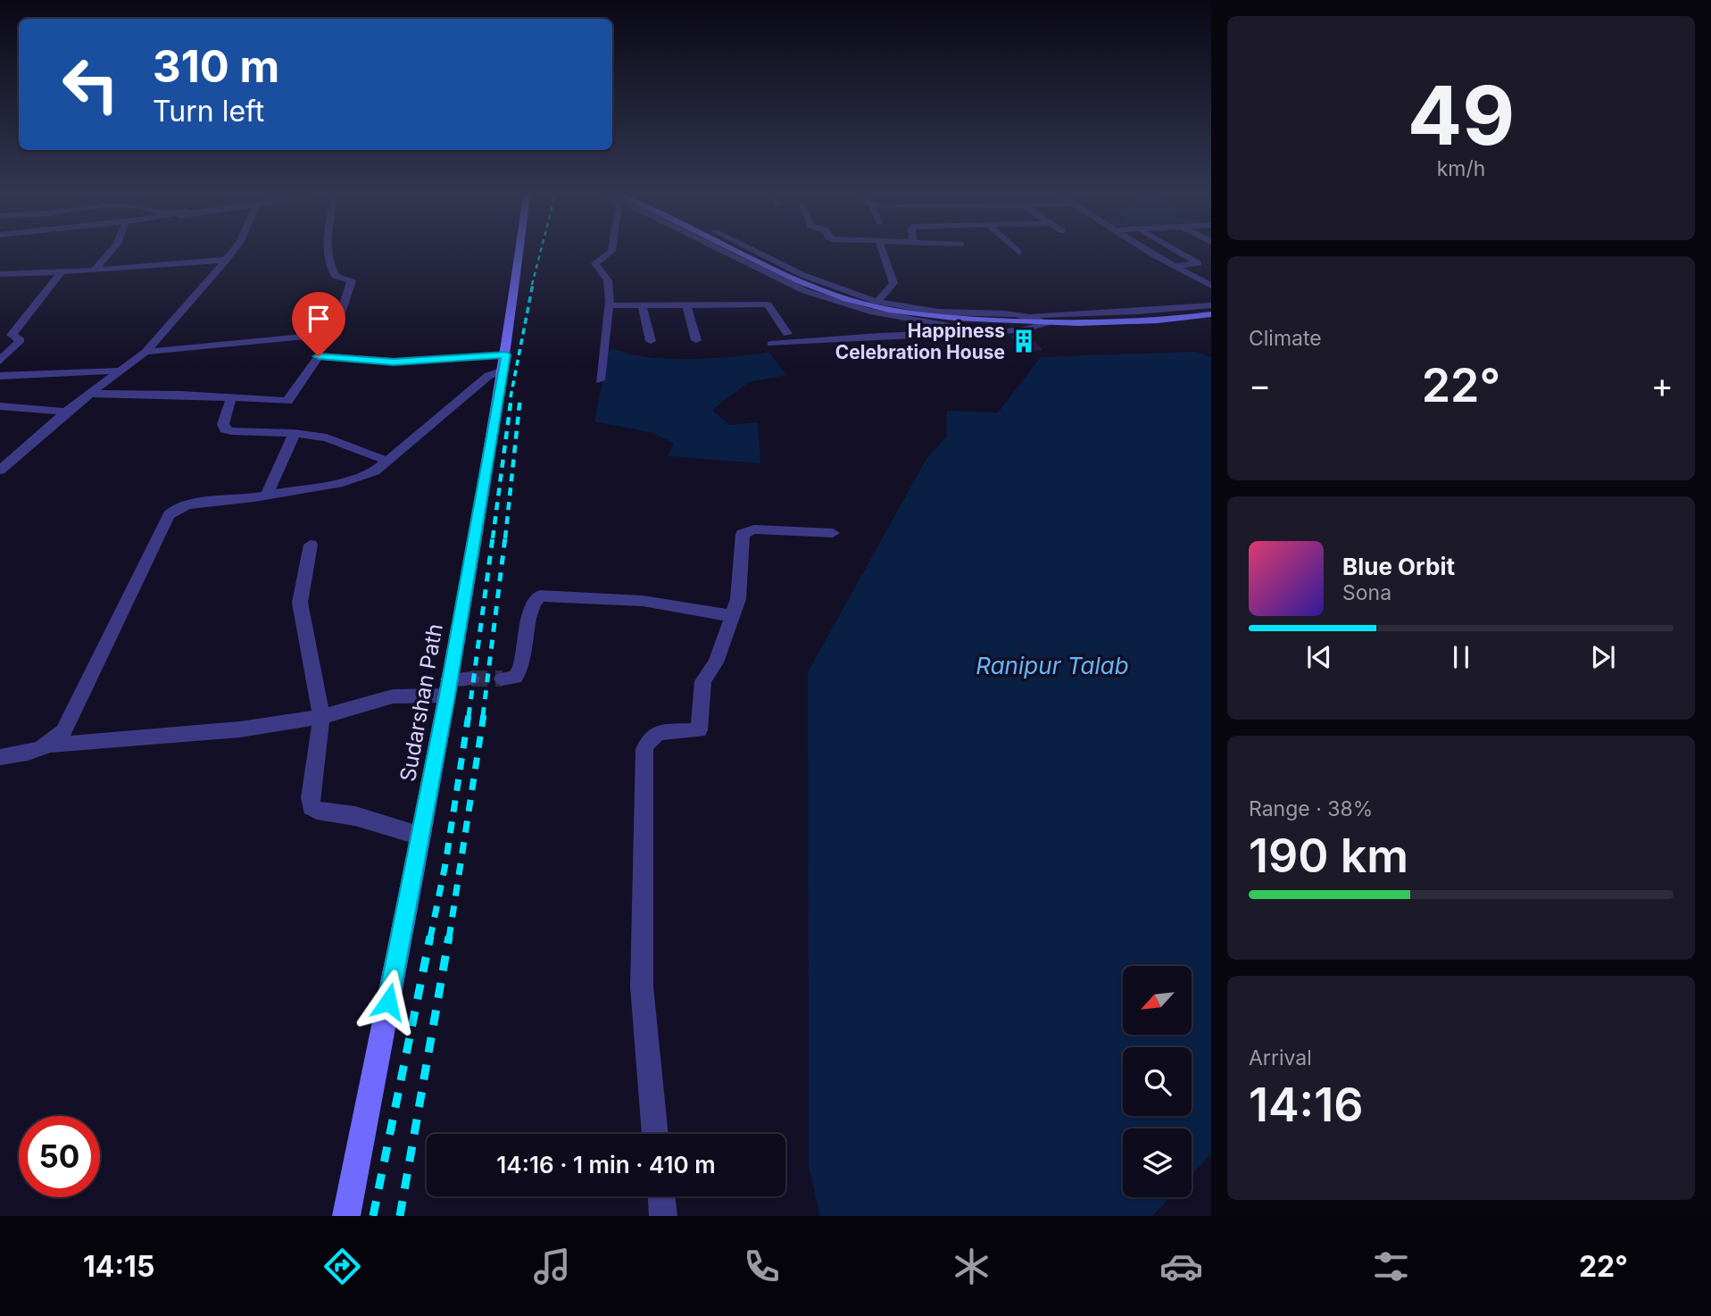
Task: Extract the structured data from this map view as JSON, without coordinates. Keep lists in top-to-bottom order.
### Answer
{
  "streets": {
    "main road": ["Sudarshan Path"]
  },
  "water": ["Ranipur Talab"],
  "places": {
    "building": ["Happiness Celebration House"]
  },
  "north": "bottom left",
  "page": {
    "tile": [
      ["49", "km/h"],
      "Climate",
      ["Range · 38%", "190 km"],
      ["Arrival", "14:16"]
    ],
    "turn": ["310 m", "Turn left"],
    "heat": ["−", "22°", "+"],
    "song": ["Blue Orbit", "Sona"],
    "limit": "50",
    "trip": "14:16 · 1 min · 410 m",
    "tabs": ["14:15", "22°"]
  }
}
